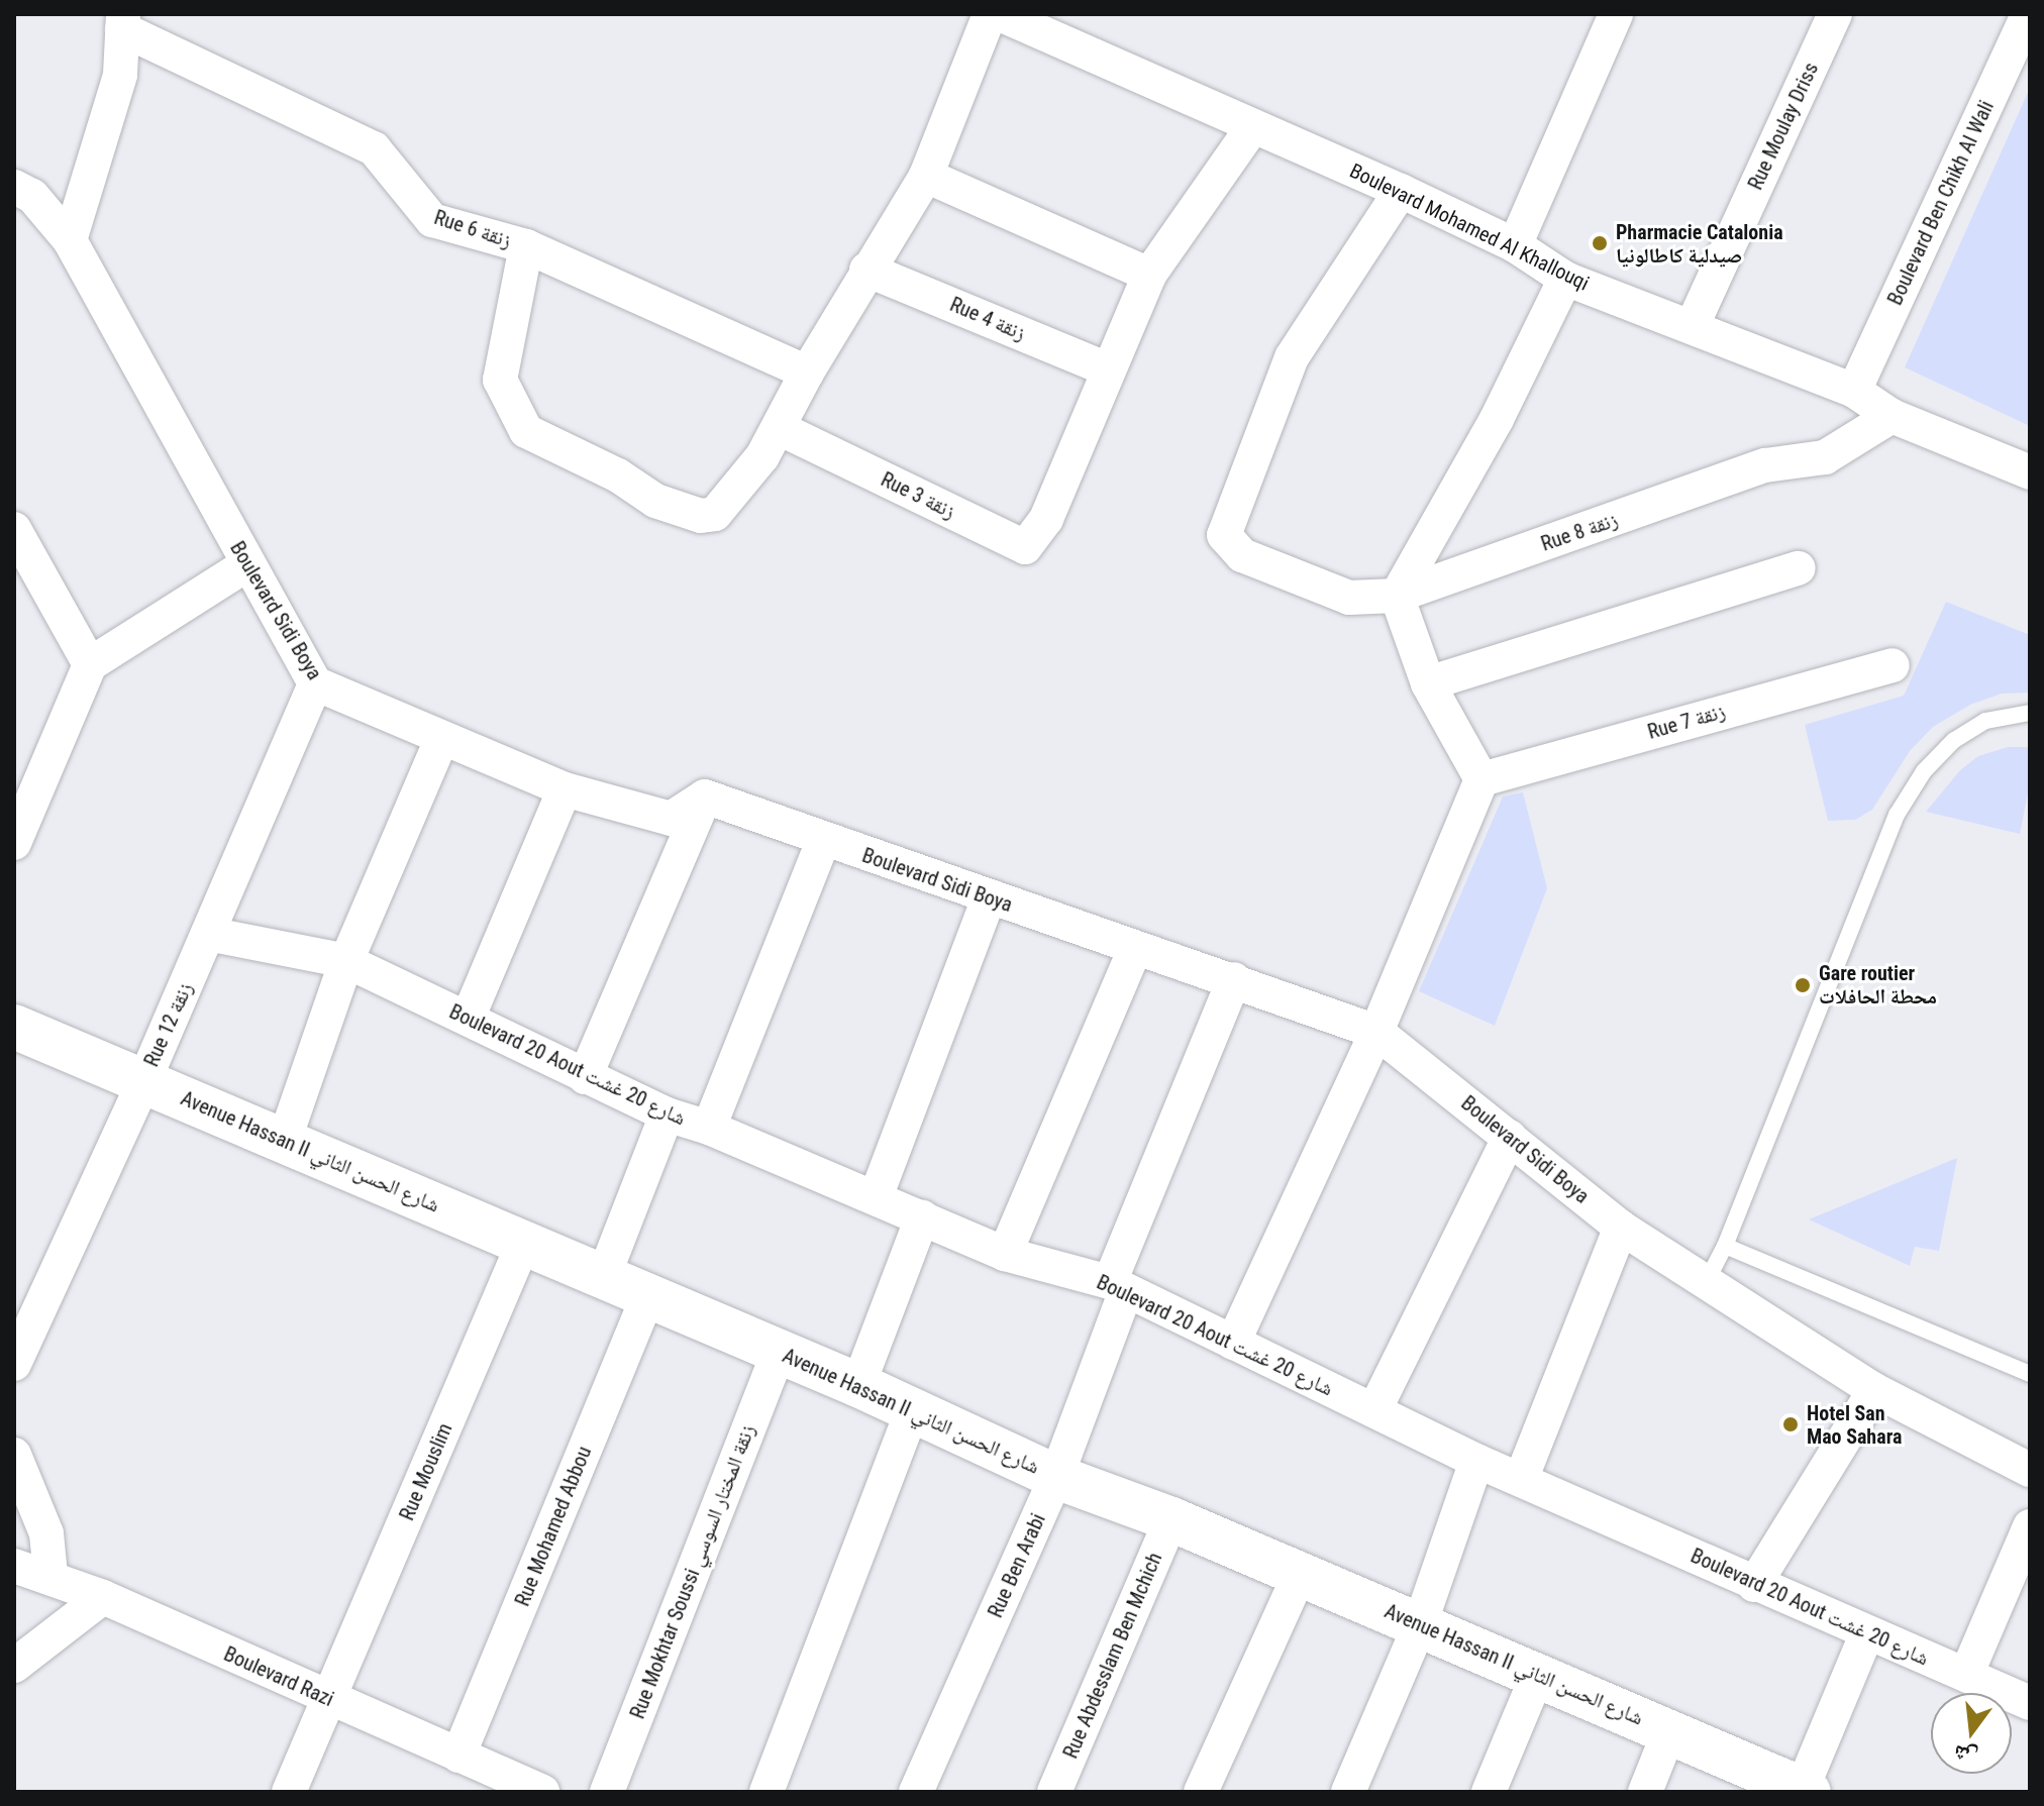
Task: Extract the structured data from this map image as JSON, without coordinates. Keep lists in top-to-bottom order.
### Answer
{
  "streets": {
    "street": [
      "Rue Moulay Driss",
      "Boulevard Ben Chikh Al Wali",
      "Boulevard Mohamed Al Khallouqi",
      "Rue 6 زنقة",
      "Rue 4 زنقة",
      "Rue 3 زنقة",
      "Rue 8 زنقة",
      "Boulevard Sidi Boya",
      "Rue 7 زنقة",
      "Rue 12 زنقة",
      "Boulevard 20 Aout شارع 20 غشت",
      "Avenue Hassan II شارع الحسن الثاني",
      "Rue Mouslim",
      "Rue Mohamed Abbou",
      "Rue Ben Arabi",
      "Rue Mokhtar Soussi زنقة المختار السوسي",
      "Rue Abdesslam Ben Mchich",
      "Boulevard Razi"
    ]
  },
  "crossings": [
    ["Rue Moulay Driss", "Boulevard Mohamed Al Khallouqi"],
    ["Boulevard Ben Chikh Al Wali", "Boulevard Mohamed Al Khallouqi"],
    ["Boulevard Mohamed Al Khallouqi", "Rue 8 زنقة"],
    ["Rue 4 زنقة", "Rue 3 زنقة"],
    ["Boulevard Sidi Boya", "Rue 12 زنقة"],
    ["Boulevard Sidi Boya", "Rue Ben Arabi"],
    ["Rue 12 زنقة", "Boulevard 20 Aout شارع 20 غشت"],
    ["Rue 12 زنقة", "Avenue Hassan II شارع الحسن الثاني"],
    ["Boulevard 20 Aout شارع 20 غشت", "Rue Ben Arabi"],
    ["Avenue Hassan II شارع الحسن الثاني", "Rue Mouslim"],
    ["Avenue Hassan II شارع الحسن الثاني", "Rue Mohamed Abbou"],
    ["Avenue Hassan II شارع الحسن الثاني", "Rue Ben Arabi"],
    ["Avenue Hassan II شارع الحسن الثاني", "Rue Mokhtar Soussi زنقة المختار السوسي"],
    ["Avenue Hassan II شارع الحسن الثاني", "Rue Abdesslam Ben Mchich"],
    ["Rue Mouslim", "Boulevard Razi"],
    ["Rue Mohamed Abbou", "Boulevard Razi"]
  ],
  "places": ["Pharmacie Catalonia صيدلية كاطالونيا", "Gare routier محطة الحافلات", "Hotel San Mao Sahara"],
  "north": "bottom"
}
